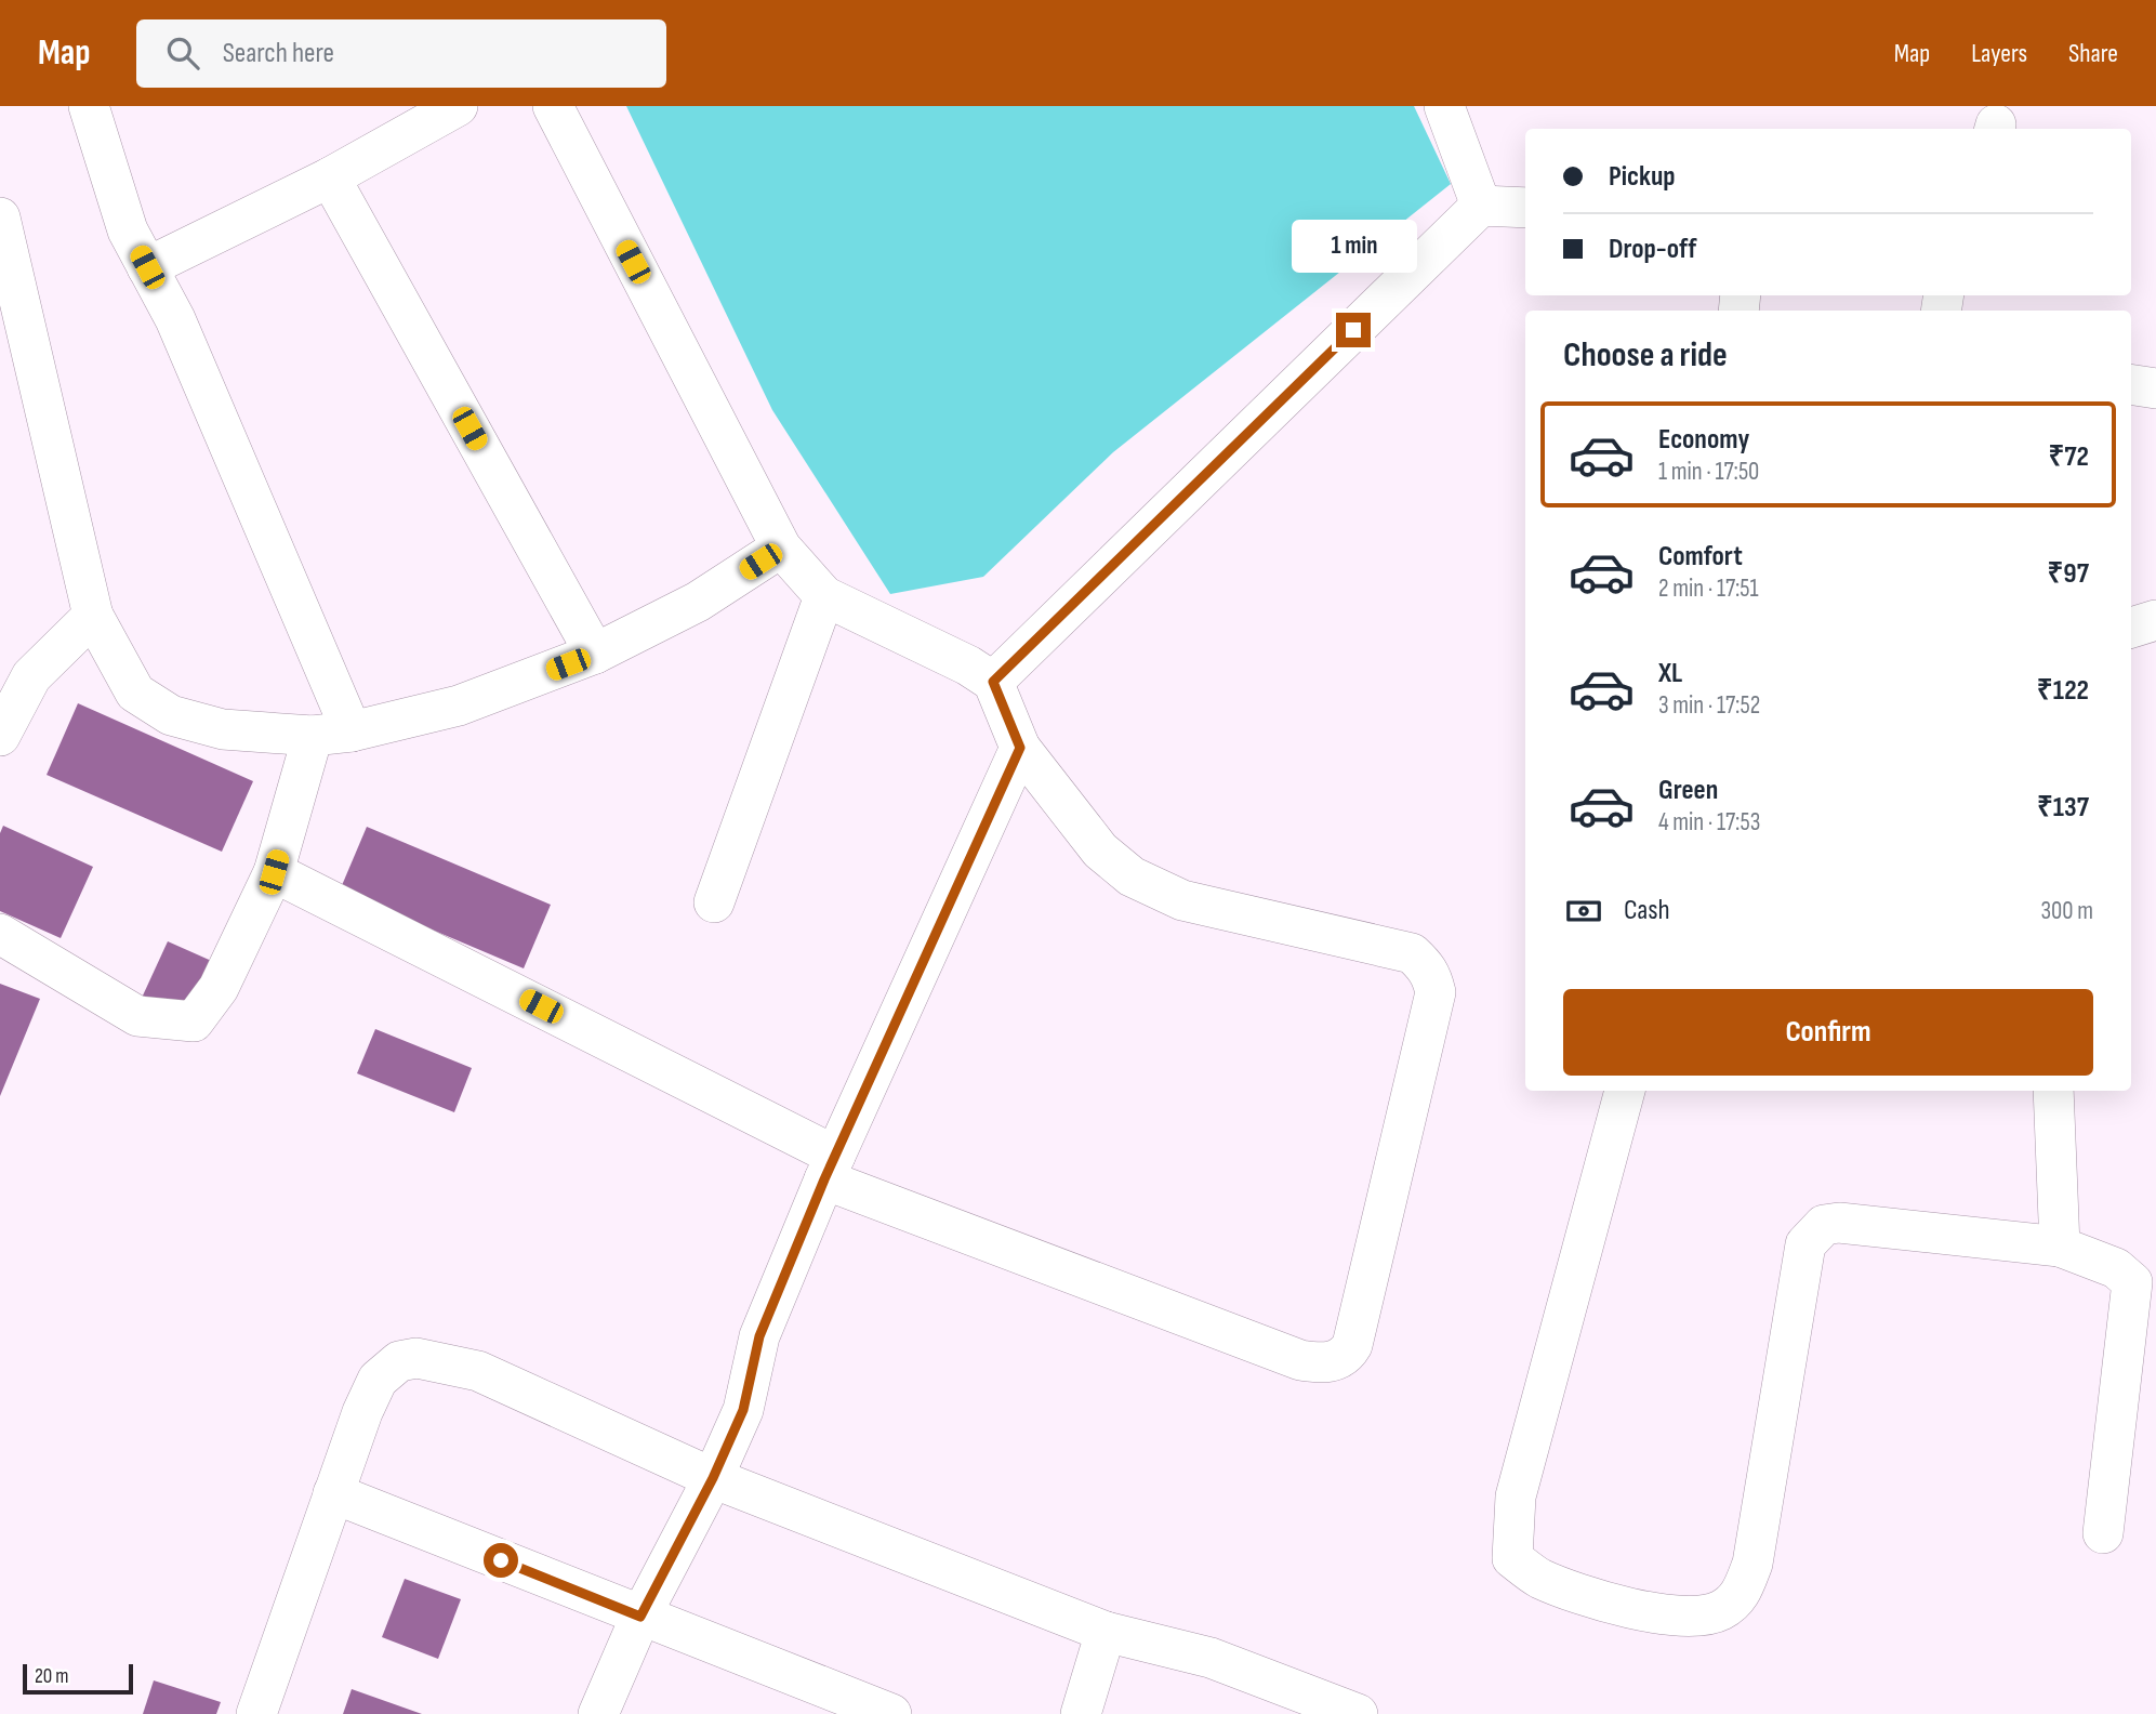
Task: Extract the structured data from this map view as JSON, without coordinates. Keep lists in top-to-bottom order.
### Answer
{
  "scale_bar": "20 m",
  "page": {
    "header": "Map",
    "search": "Search here",
    "nav": ["Map", "Layers", "Share"],
    "banner": ["Pickup", "Drop-off"],
    "bubble": "1 min",
    "heading": "Choose a ride",
    "list": [
      {
        "name": "Economy",
        "note": "1 min · 17:50",
        "value": "₹72"
      },
      {
        "name": "Comfort",
        "note": "2 min · 17:51",
        "value": "₹97"
      },
      {
        "name": "XL",
        "note": "3 min · 17:52",
        "value": "₹122"
      },
      {
        "name": "Green",
        "note": "4 min · 17:53",
        "value": "₹137"
      }
    ],
    "pay": ["Cash", "300 m"],
    "buttons": "Confirm",
    "scale": "20 m"
  }
}
